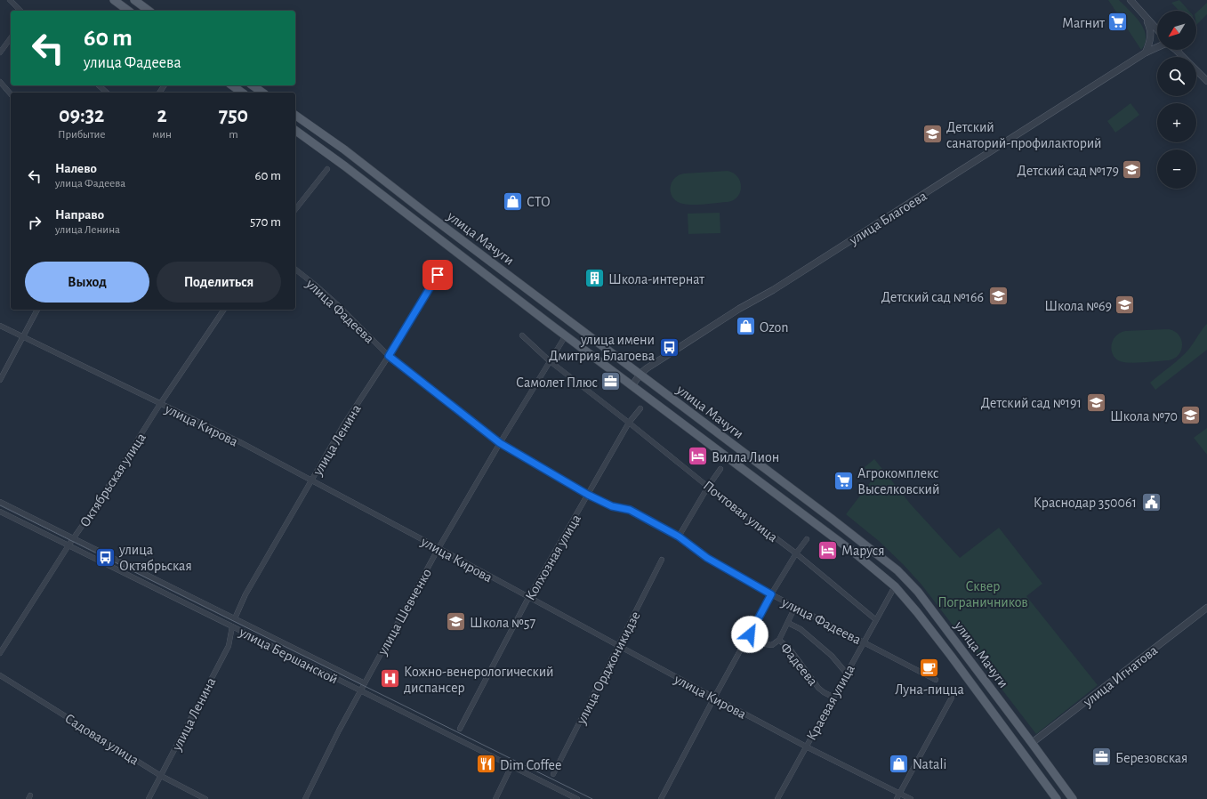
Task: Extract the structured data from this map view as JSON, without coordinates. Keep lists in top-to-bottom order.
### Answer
{
  "streets": {
    "main road": ["улица Мачуги"],
    "street": [
      "улица Благоева",
      "улица Фадеева",
      "улица Кирова",
      "улица Ленина",
      "Октябрьская улица",
      "Почтовая улица",
      "Колхозная улица",
      "улица Шевченко",
      "улица Бершанской",
      "Фадеева",
      "улица Орджоникидзе",
      "улица Игнатова",
      "Краевая улица",
      "Садовая улица"
    ]
  },
  "crossings": [
    ["улица Благоева", "улица Мачуги"],
    ["улица Мачуги", "улица Шевченко"],
    ["улица Мачуги", "улица Игнатова"],
    ["улица Мачуги", "Краевая улица"],
    ["улица Фадеева", "улица Ленина"],
    ["улица Фадеева", "Колхозная улица"],
    ["улица Фадеева", "улица Шевченко"],
    ["улица Фадеева", "Фадеева"],
    ["улица Фадеева", "Краевая улица"],
    ["улица Кирова", "улица Ленина"],
    ["улица Кирова", "Октябрьская улица"],
    ["улица Кирова", "Колхозная улица"],
    ["улица Кирова", "улица Шевченко"],
    ["улица Кирова", "улица Орджоникидзе"],
    ["улица Кирова", "Краевая улица"],
    ["улица Ленина", "улица Бершанской"],
    ["улица Ленина", "Садовая улица"],
    ["Октябрьская улица", "улица Бершанской"],
    ["Почтовая улица", "Колхозная улица"],
    ["Почтовая улица", "улица Шевченко"],
    ["Почтовая улица", "Краевая улица"],
    ["улица Шевченко", "улица Бершанской"],
    ["Фадеева", "Краевая улица"]
  ],
  "parks": ["Сквер Пограничников"],
  "places": {
    "supermarket": ["Магнит", "Агрокомплекс Выселковский"],
    "school or university": [
      "Детский санаторий-профилакторий",
      "Детский сад №179",
      "Детский сад №166",
      "Школа №69",
      "Детский сад №191",
      "Школа №70",
      "Школа №57"
    ],
    "shop": ["СТО", "Ozon", "Natali"],
    "building": ["Школа-интернат"],
    "bus stop": ["улица имени Дмитрия Благоева", "улица Октябрьская"],
    "office": ["Самолет Плюс", "Березовская"],
    "hotel": ["Вилла Лион", "Маруся"],
    "public building": ["Краснодар 350061"],
    "cafe": ["Луна-пицца"],
    "hospital": ["Кожно-венерологический диспансер"],
    "restaurant": ["Dim Coffee"]
  },
  "north": "bottom left",
  "page": {
    "map_buttons": ["+", "−"],
    "turn": ["60 m", "улица Фадеева"],
    "eta": [
      "09:32",
      "Прибытие",
      "2",
      "мин",
      "750",
      "m"
    ],
    "list": [
      {
        "name": "Налево",
        "note": "улица Фадеева",
        "value": "60 m"
      },
      {
        "name": "Направо",
        "note": "улица Ленина",
        "value": "570 m"
      }
    ],
    "buttons": ["Выход", "Поделиться"]
  }
}
